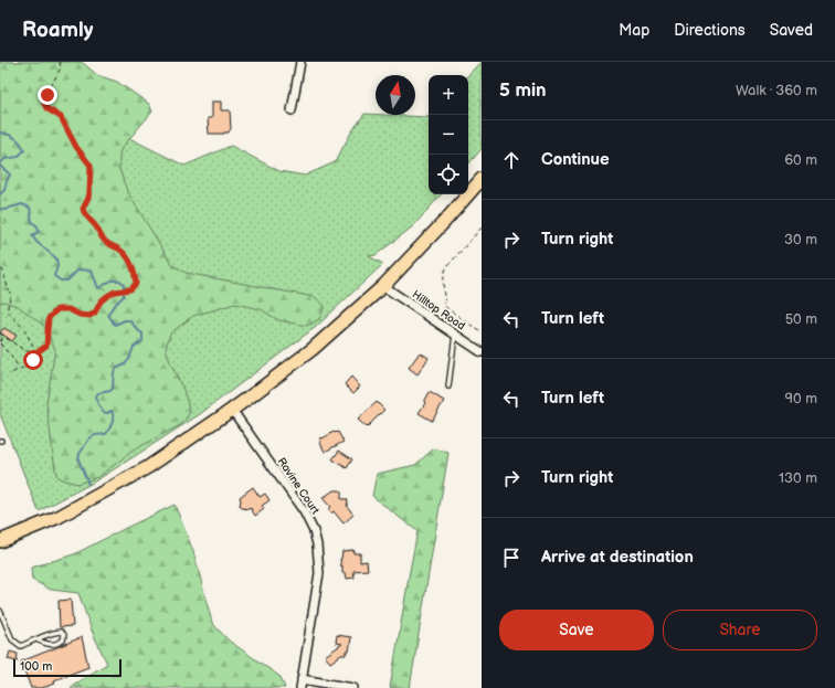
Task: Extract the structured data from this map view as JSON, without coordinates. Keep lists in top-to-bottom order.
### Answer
{
  "streets": {
    "street": ["Hilltop Road", "Ravine Court"]
  },
  "scale_bar": "100 m",
  "north": "top",
  "page": {
    "header": "Roamly",
    "nav": ["Map", "Directions", "Saved"],
    "heading": ["5 min", "Walk · 360 m"],
    "map_buttons": ["+", "−"],
    "list": [
      ["Continue", "60 m"],
      ["Turn right", "30 m"],
      ["Turn left", "50 m"],
      ["Turn left", "90 m"],
      ["Turn right", "130 m"],
      "Arrive at destination"
    ],
    "buttons": ["Save", "Share"],
    "scale": "100 m"
  }
}
